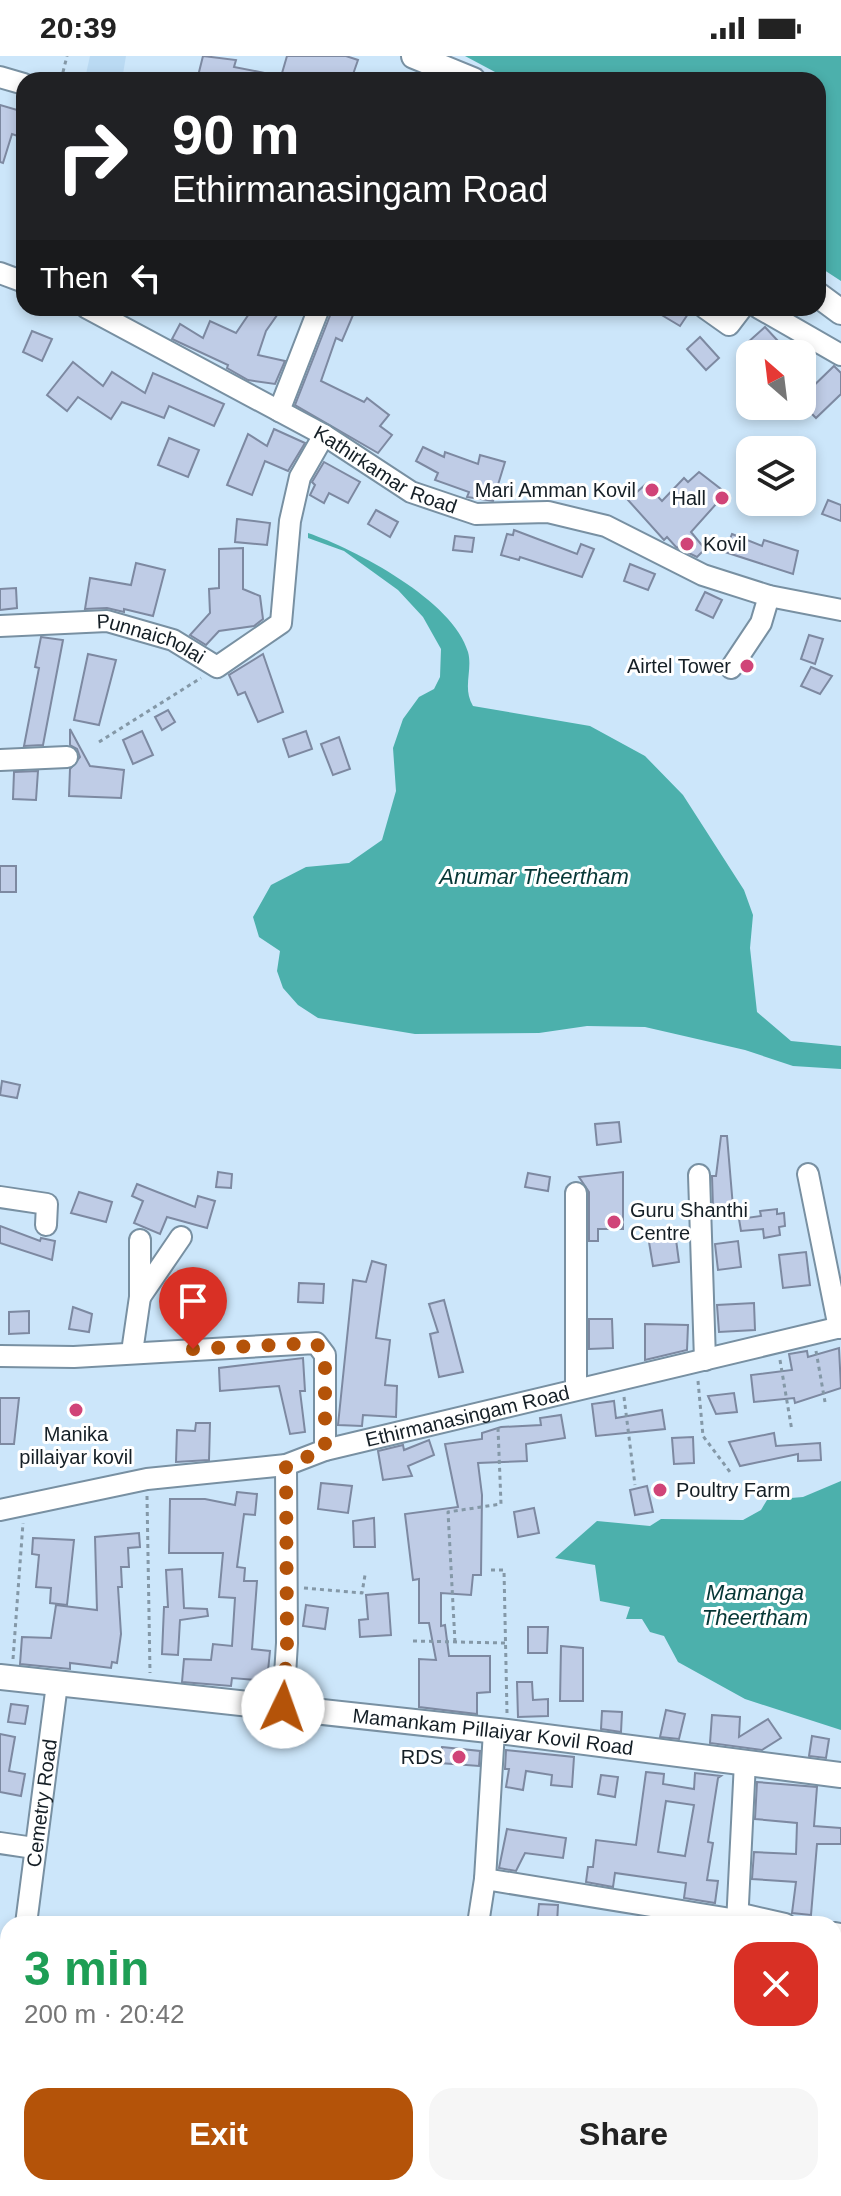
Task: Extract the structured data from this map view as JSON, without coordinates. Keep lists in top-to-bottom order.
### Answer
{
  "streets": {
    "main road": ["Mamankam Pillaiyar Kovil Road"],
    "street": [
      "Kathirkamar Road",
      "Punnaicholai",
      "Ethirmanasingam Road",
      "Cemetry Road"
    ]
  },
  "crossings": [
    ["Kathirkamar Road", "Punnaicholai"],
    ["Mamankam Pillaiyar Kovil Road", "Cemetry Road"]
  ],
  "water": ["Anumar Theertham", "Mamanga Theertham"],
  "places": [
    "Mari Amman Kovil",
    "Hall",
    "Kovil",
    "Airtel Tower",
    "Guru Shanthi Centre",
    "Manika pillaiyar kovil",
    "Poultry Farm",
    "RDS"
  ],
  "north": "top left",
  "page": {
    "status": "20:39",
    "turn": ["90 m", "Ethirmanasingam Road"],
    "then": "Then",
    "heading": ["3 min", "200 m · 20:42"],
    "buttons": ["Exit", "Share"]
  }
}
